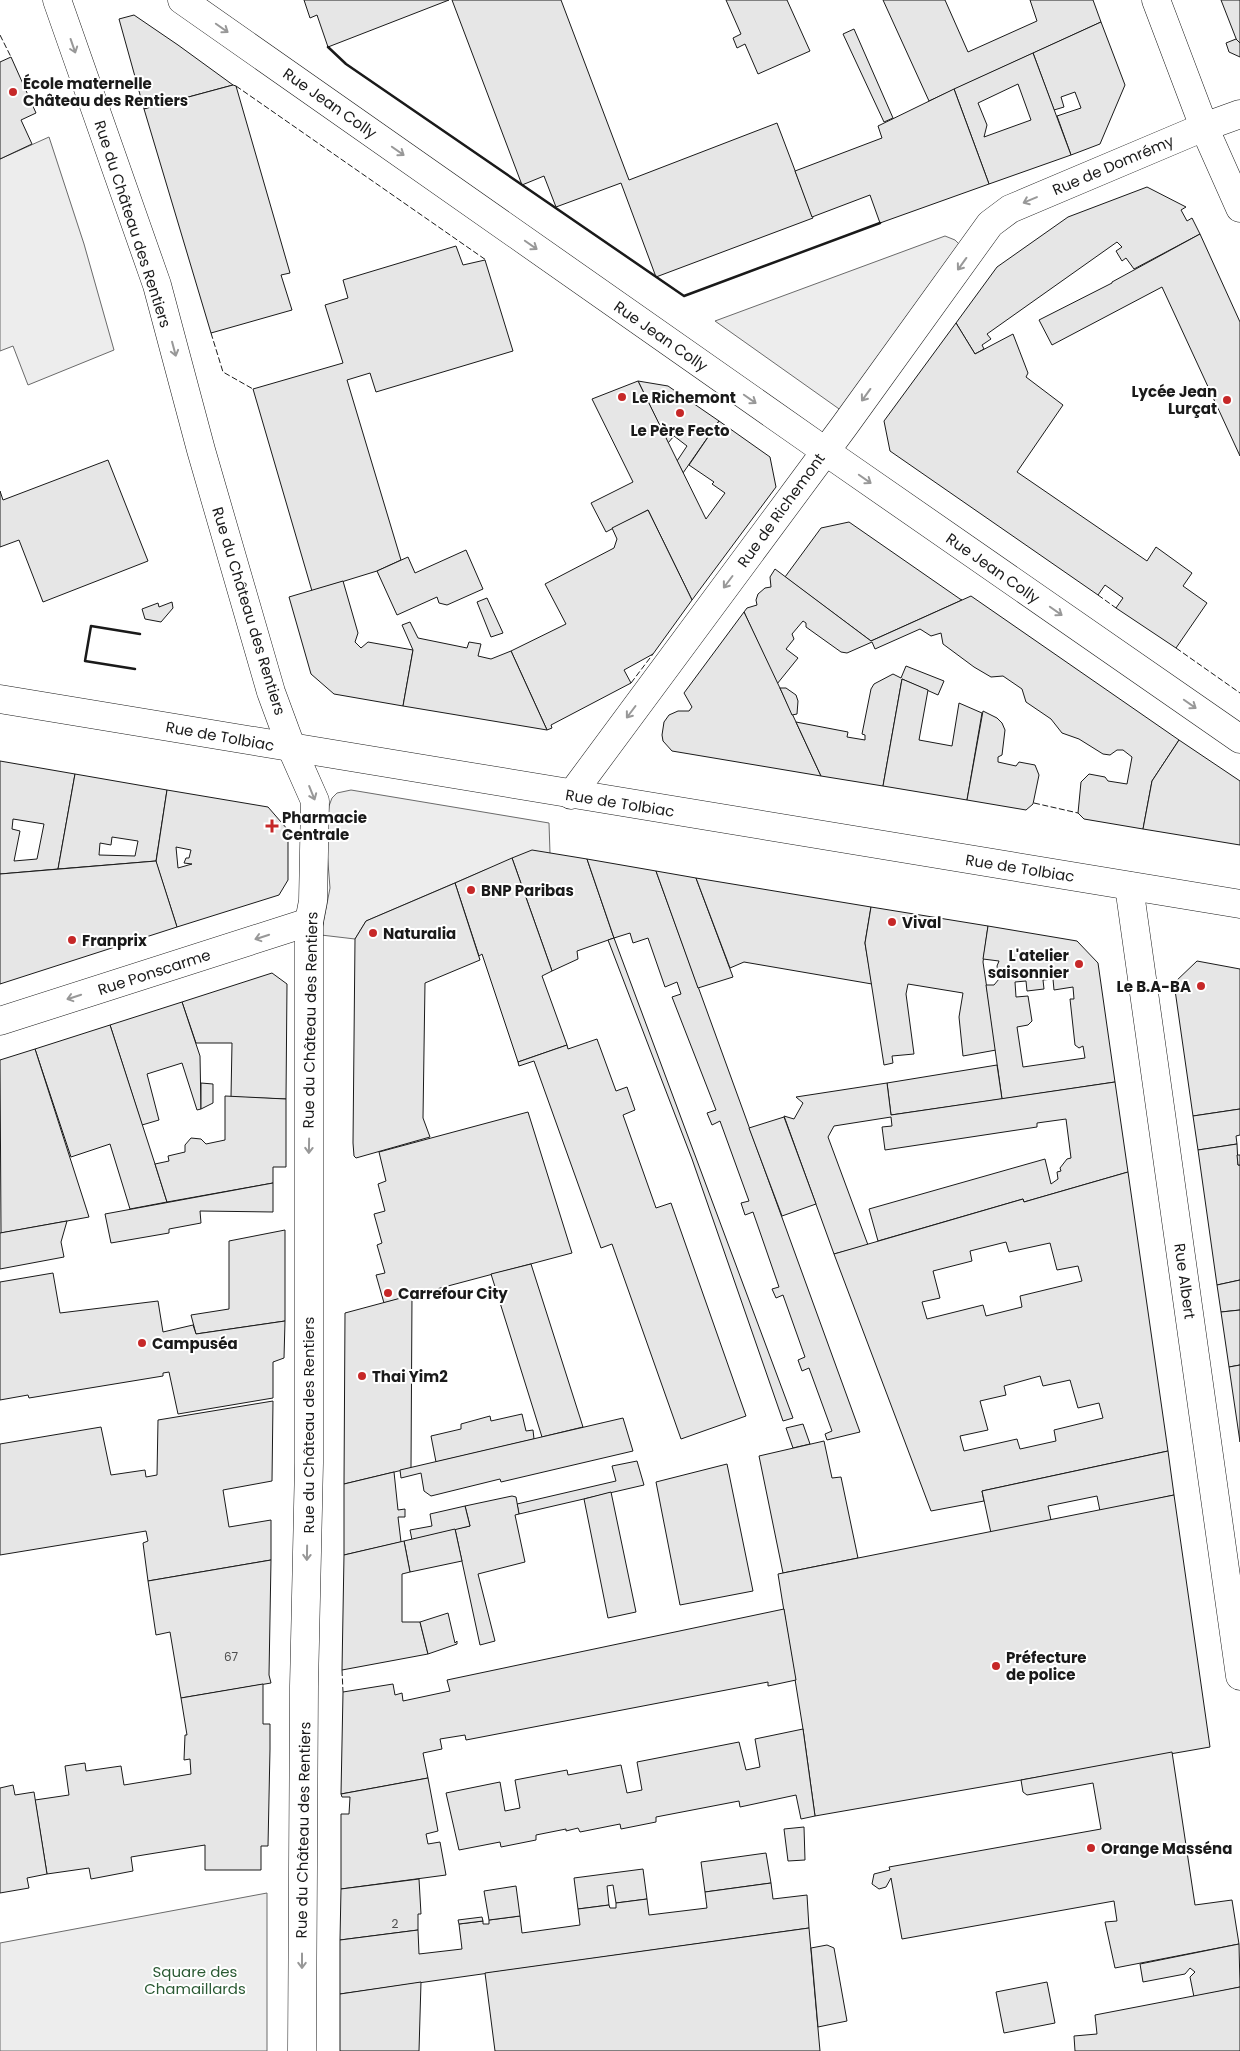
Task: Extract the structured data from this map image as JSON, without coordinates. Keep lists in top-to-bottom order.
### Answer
{
  "streets": {
    "street": [
      "Rue Jean Colly",
      "Rue de Domrémy",
      "Rue du Château des Rentiers",
      "Rue de Richemont",
      "Rue de Tolbiac",
      "Rue Ponscarme",
      "Rue Albert"
    ]
  },
  "crossings": [
    ["Rue Jean Colly", "Rue de Richemont"],
    ["Rue de Domrémy", "Rue de Richemont"],
    ["Rue du Château des Rentiers", "Rue de Tolbiac"],
    ["Rue du Château des Rentiers", "Rue Ponscarme"],
    ["Rue de Richemont", "Rue de Tolbiac"],
    ["Rue de Tolbiac", "Rue Albert"]
  ],
  "one_way": [
    "Rue Jean Colly",
    "Rue de Domrémy",
    "Rue du Château des Rentiers",
    "Rue de Richemont",
    "Rue Ponscarme"
  ],
  "parks": ["Square des Chamaillards"],
  "places": {
    "other": [
      "École maternelle Château des Rentiers",
      "Le Richemont",
      "Lycée Jean Lurçat",
      "Le Père Fecto",
      "BNP Paribas",
      "Vival",
      "Naturalia",
      "Franprix",
      "L'atelier saisonnier",
      "Le B.A-BA",
      "Carrefour City",
      "Campuséa",
      "Thai Yim2",
      "Préfecture de police",
      "Orange Masséna"
    ],
    "health": ["Pharmacie Centrale"]
  },
  "house_numbers": ["67", "2"]
}
